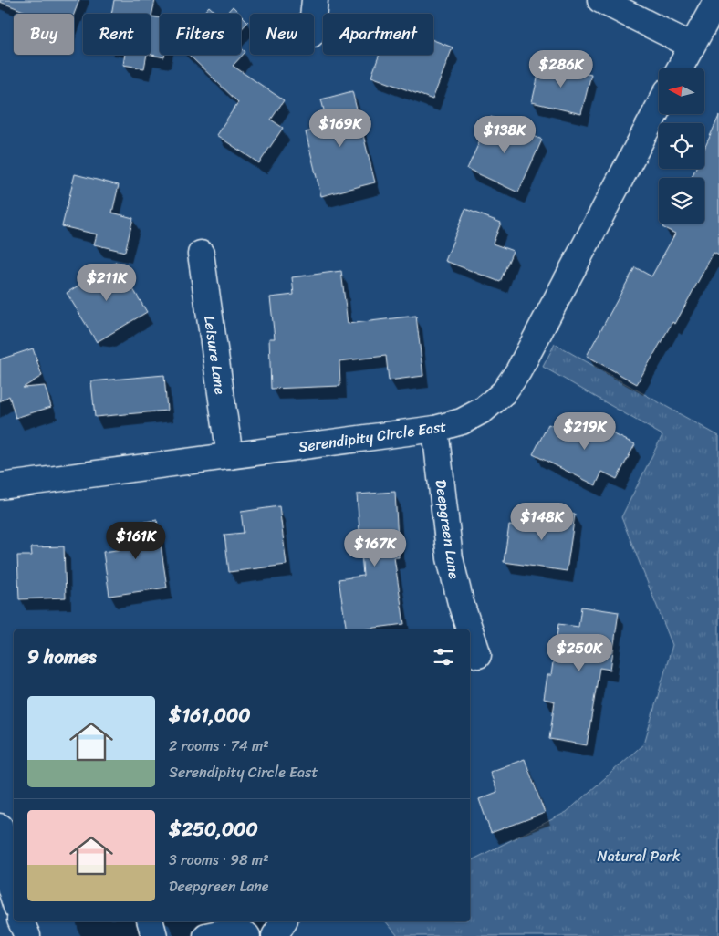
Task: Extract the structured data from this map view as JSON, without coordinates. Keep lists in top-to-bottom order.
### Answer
{
  "streets": {
    "street": ["Leisure Lane", "Serendipity Circle East", "Deepgreen Lane"]
  },
  "crossings": [
    ["Leisure Lane", "Serendipity Circle East"],
    ["Serendipity Circle East", "Deepgreen Lane"]
  ],
  "parks": ["Natural Park"],
  "north": "left",
  "page": {
    "chip": [
      "Buy",
      "Rent",
      "Filters",
      "New",
      "Apartment"
    ],
    "price": [
      "$286K",
      "$169K",
      "$138K",
      "$211K",
      "$219K",
      "$148K",
      "$161K",
      "$167K",
      "$250K"
    ],
    "heading": "9 homes",
    "list": [
      {
        "name": "$161,000",
        "note": "2 rooms · 74 m² · Serendipity Circle East"
      },
      {
        "name": "$250,000",
        "note": "3 rooms · 98 m² · Deepgreen Lane"
      }
    ]
  }
}
